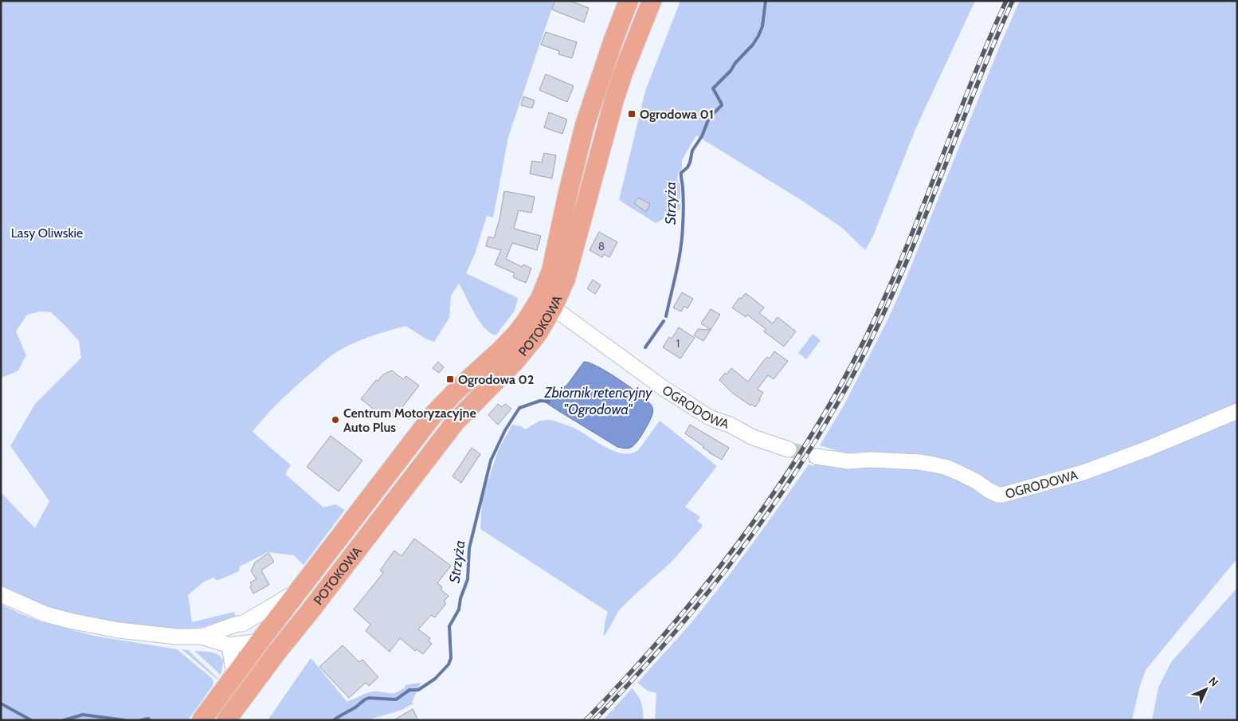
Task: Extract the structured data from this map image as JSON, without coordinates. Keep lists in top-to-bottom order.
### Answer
{
  "streets": {
    "main road": ["POTOKOWA"],
    "street": ["OGRODOWA"]
  },
  "crossings": [
    ["POTOKOWA", "OGRODOWA"]
  ],
  "water": ["Strzyża", "Zbiornik retencyjny \"Ogrodowa\""],
  "parks": ["Lasy Oliwskie"],
  "places": {
    "transit": ["Ogrodowa 01", "Ogrodowa 02"],
    "other": ["Centrum Motoryzacyjne Auto Plus"]
  },
  "house_numbers": ["8", "1"],
  "north": "top right"
}
